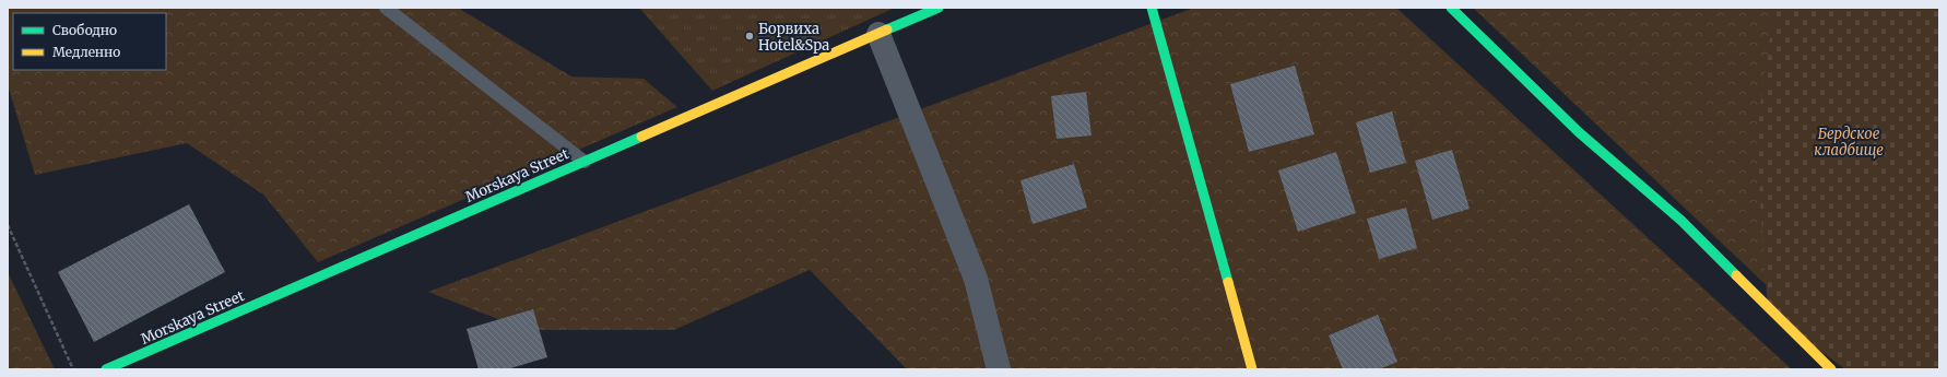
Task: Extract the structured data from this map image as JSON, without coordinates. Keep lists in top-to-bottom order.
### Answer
{
  "streets": {
    "street": ["Morskaya Street"]
  },
  "parks": ["Бердское кладбище"],
  "places": ["Борвиха Hotel&Spa"],
  "legend": ["Свободно", "Медленно"]
}
